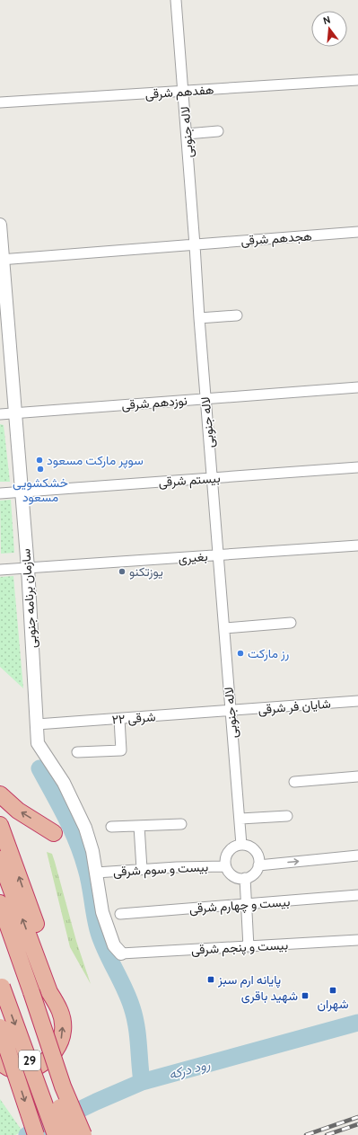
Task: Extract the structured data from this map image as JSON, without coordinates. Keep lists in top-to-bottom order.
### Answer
{
  "streets": {
    "highway": ["29"],
    "street": [
      "هفدهم شرقی",
      "لاله جنوبی",
      "هجدهم شرقی",
      "نوزدهم شرقی",
      "بیستم شرقی",
      "بغیری",
      "سازمان برنامه جنوبی",
      "شایان فر شرقی",
      "۲۲ شرقی",
      "بیست و سوم شرقی",
      "بیست و چهارم شرقی",
      "بیست و پنجم شرقی"
    ]
  },
  "crossings": [
    ["هفدهم شرقی", "لاله جنوبی"],
    ["لاله جنوبی", "هجدهم شرقی"],
    ["لاله جنوبی", "نوزدهم شرقی"],
    ["لاله جنوبی", "بیستم شرقی"],
    ["لاله جنوبی", "بغیری"],
    ["لاله جنوبی", "شایان فر شرقی"],
    ["لاله جنوبی", "۲۲ شرقی"],
    ["لاله جنوبی", "بیست و سوم شرقی"],
    ["هجدهم شرقی", "سازمان برنامه جنوبی"],
    ["نوزدهم شرقی", "سازمان برنامه جنوبی"],
    ["بیستم شرقی", "سازمان برنامه جنوبی"],
    ["بغیری", "سازمان برنامه جنوبی"],
    ["سازمان برنامه جنوبی", "۲۲ شرقی"],
    ["سازمان برنامه جنوبی", "بیست و سوم شرقی"],
    ["سازمان برنامه جنوبی", "بیست و پنجم شرقی"],
    ["شایان فر شرقی", "۲۲ شرقی"]
  ],
  "water": ["رود درکه"],
  "places": {
    "other": [
      "سوپر مارکت مسعود",
      "خشکشویی مسعود",
      "یوزتکنو",
      "رز مارکت"
    ],
    "transit": ["پایانه ارم سبز", "شهران", "شهید باقری"]
  },
  "north": "top"
}
